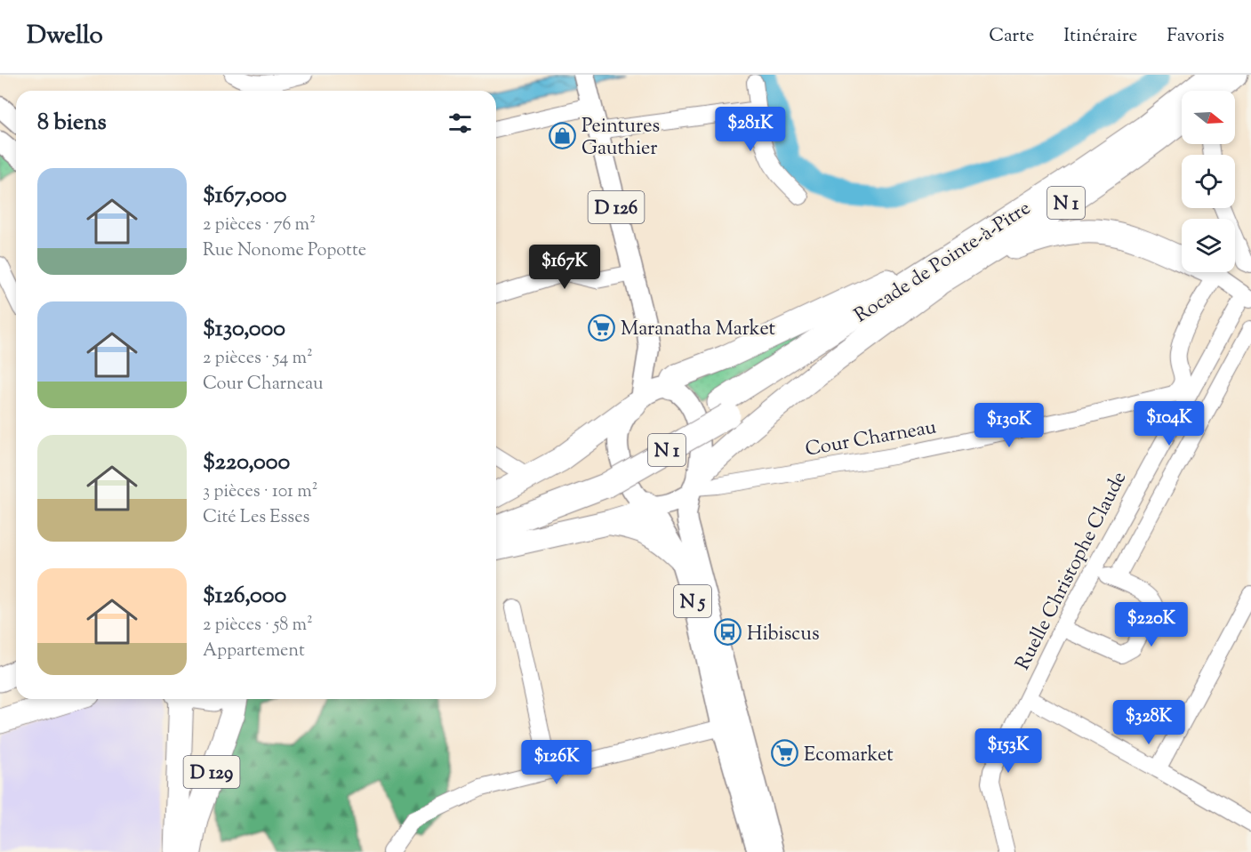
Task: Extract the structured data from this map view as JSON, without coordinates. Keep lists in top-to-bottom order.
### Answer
{
  "streets": {
    "highway": ["N 1", "Rocade de Pointe-à-Pitre", "D 129"],
    "main road": ["D 126", "N 5"],
    "street": ["Cour Charneau", "Ruelle Christophe Claude"]
  },
  "crossings": [
    ["N 1", "Rocade de Pointe-à-Pitre"],
    ["D 126", "Cour Charneau"],
    ["D 126", "N 5"],
    ["Cour Charneau", "N 5"]
  ],
  "places": {
    "shop": ["Peintures Gauthier"],
    "supermarket": ["Maranatha Market", "Ecomarket"],
    "bus stop": ["Hibiscus"]
  },
  "north": "right",
  "page": {
    "header": "Dwello",
    "nav": ["Carte", "Itinéraire", "Favoris"],
    "heading": "8 biens",
    "price": [
      "$281K",
      "$167K",
      "$104K",
      "$130K",
      "$220K",
      "$328K",
      "$153K",
      "$126K"
    ],
    "list": [
      {
        "name": "$167,000",
        "note": "2 pièces · 76 m² · Rue Nonome Popotte"
      },
      {
        "name": "$130,000",
        "note": "2 pièces · 54 m² · Cour Charneau"
      },
      {
        "name": "$220,000",
        "note": "3 pièces · 101 m² · Cité Les Esses"
      },
      {
        "name": "$126,000",
        "note": "2 pièces · 58 m² · Appartement"
      }
    ]
  }
}
